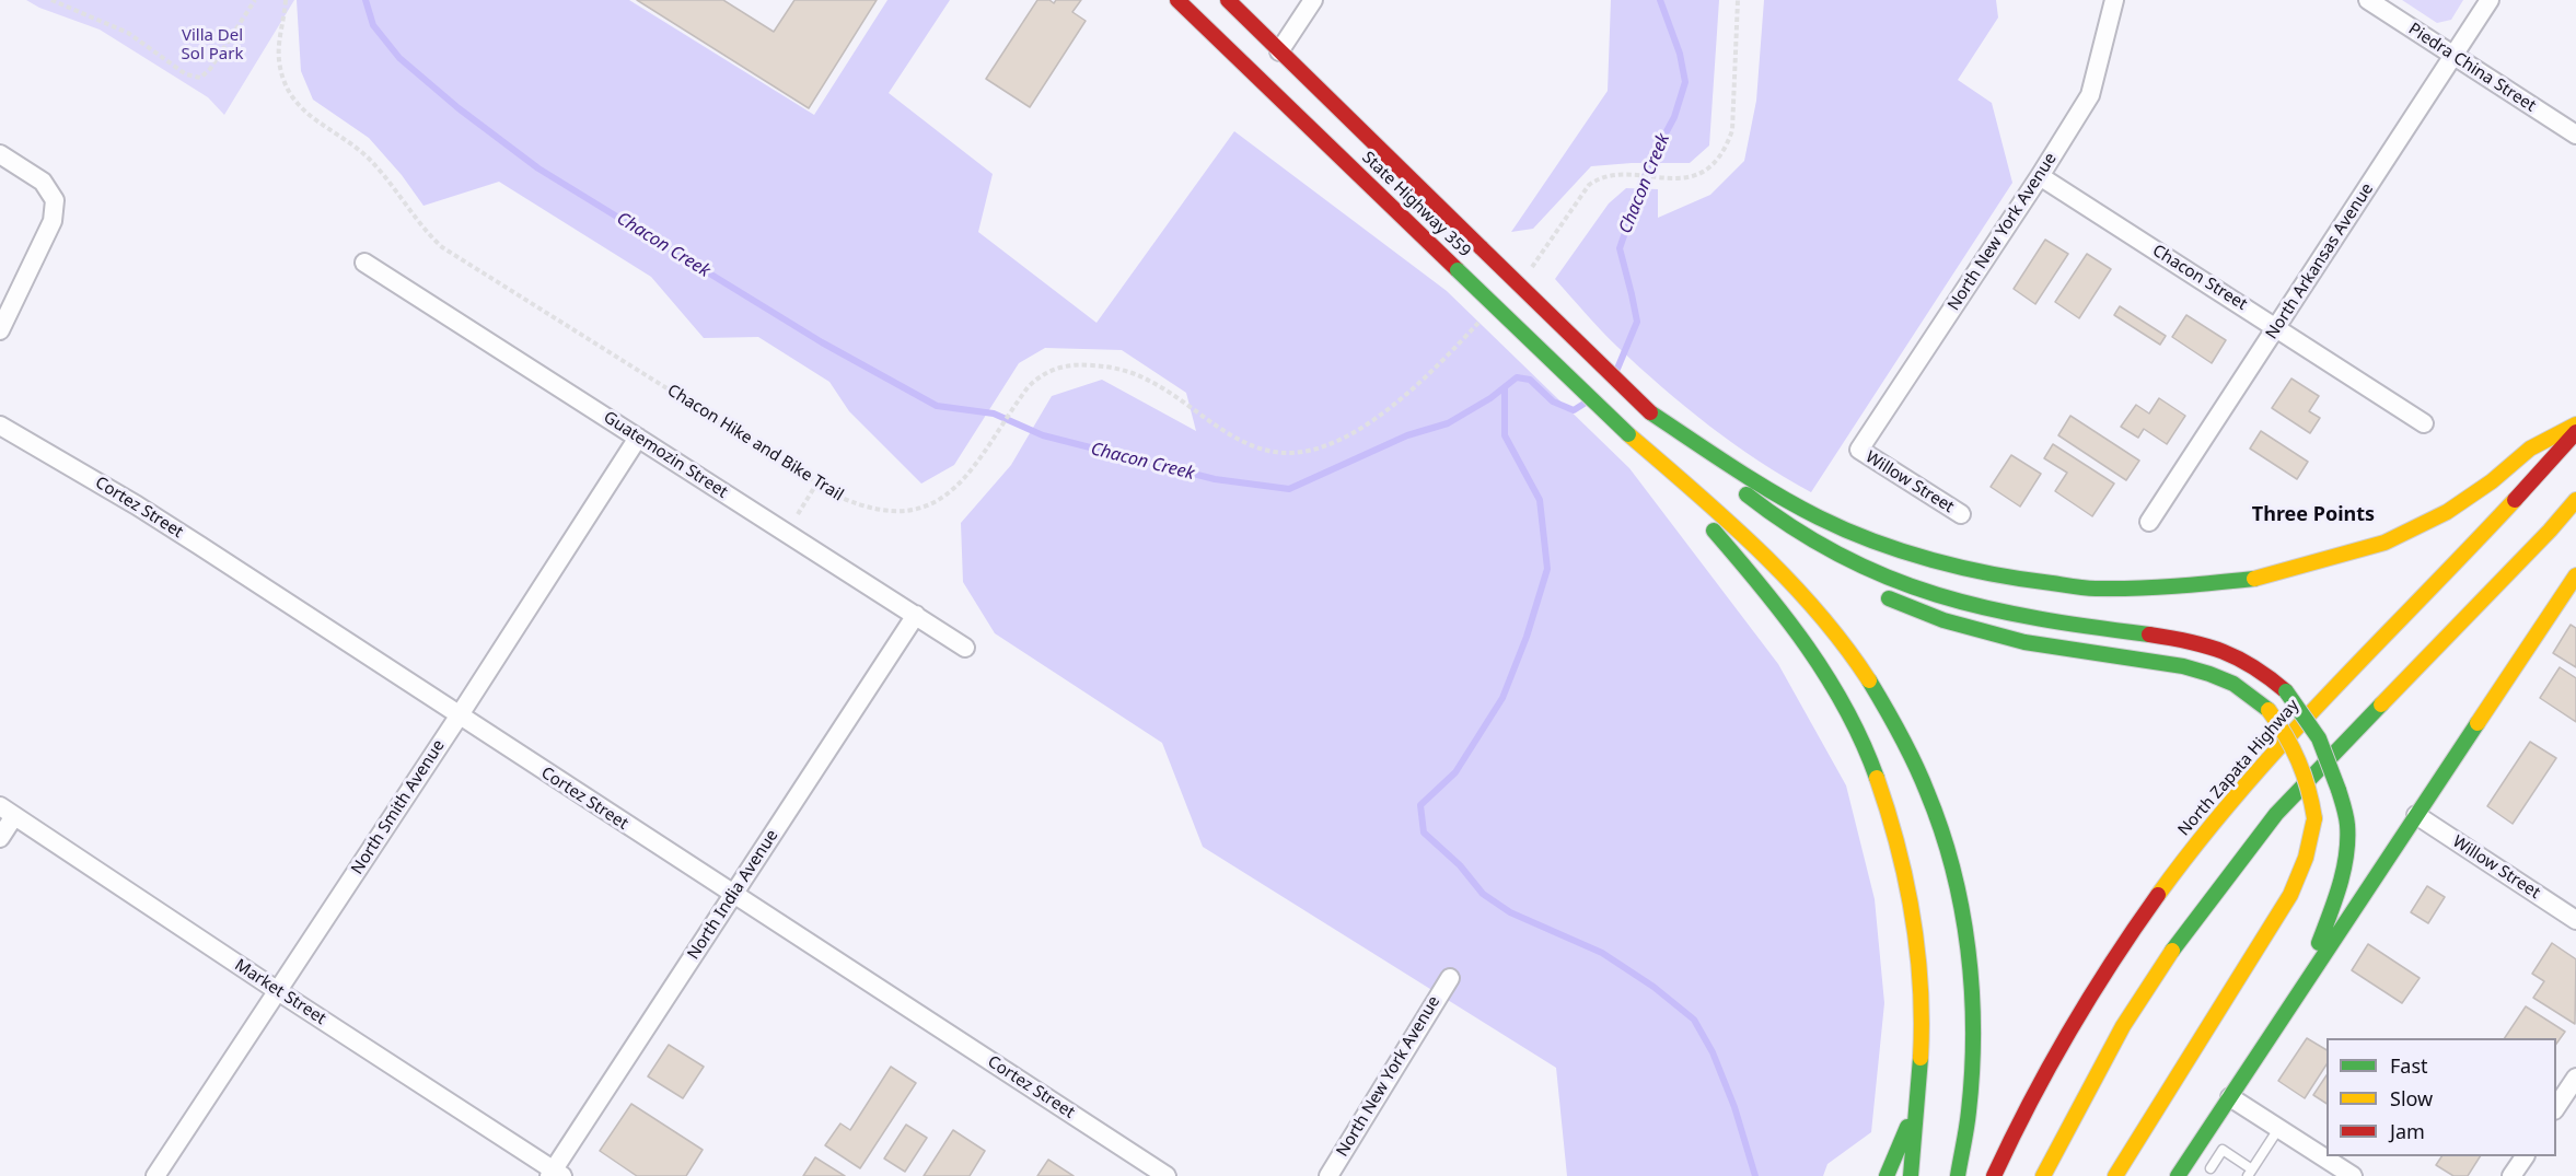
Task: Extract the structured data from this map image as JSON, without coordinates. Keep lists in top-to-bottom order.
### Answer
{
  "streets": {
    "main road": ["State Highway 359", "North Zapata Highway"],
    "street": [
      "Piedra China Street",
      "North New York Avenue",
      "North Arkansas Avenue",
      "Chacon Street",
      "Guatemozin Street",
      "Willow Street",
      "Cortez Street",
      "North Smith Avenue",
      "North India Avenue",
      "Market Street"
    ],
    "path": ["Chacon Hike and Bike Trail"]
  },
  "crossings": [
    ["Piedra China Street", "North Arkansas Avenue"],
    ["North New York Avenue", "Chacon Street"],
    ["North New York Avenue", "Willow Street"],
    ["North Arkansas Avenue", "Chacon Street"],
    ["Guatemozin Street", "North Smith Avenue"],
    ["Guatemozin Street", "North India Avenue"],
    ["Cortez Street", "North Smith Avenue"],
    ["Cortez Street", "North India Avenue"],
    ["North Smith Avenue", "Market Street"],
    ["North India Avenue", "Market Street"]
  ],
  "districts": ["Three Points"],
  "water": ["Chacon Creek"],
  "parks": ["Villa Del Sol Park"],
  "legend": ["Fast", "Slow", "Jam"]
}
